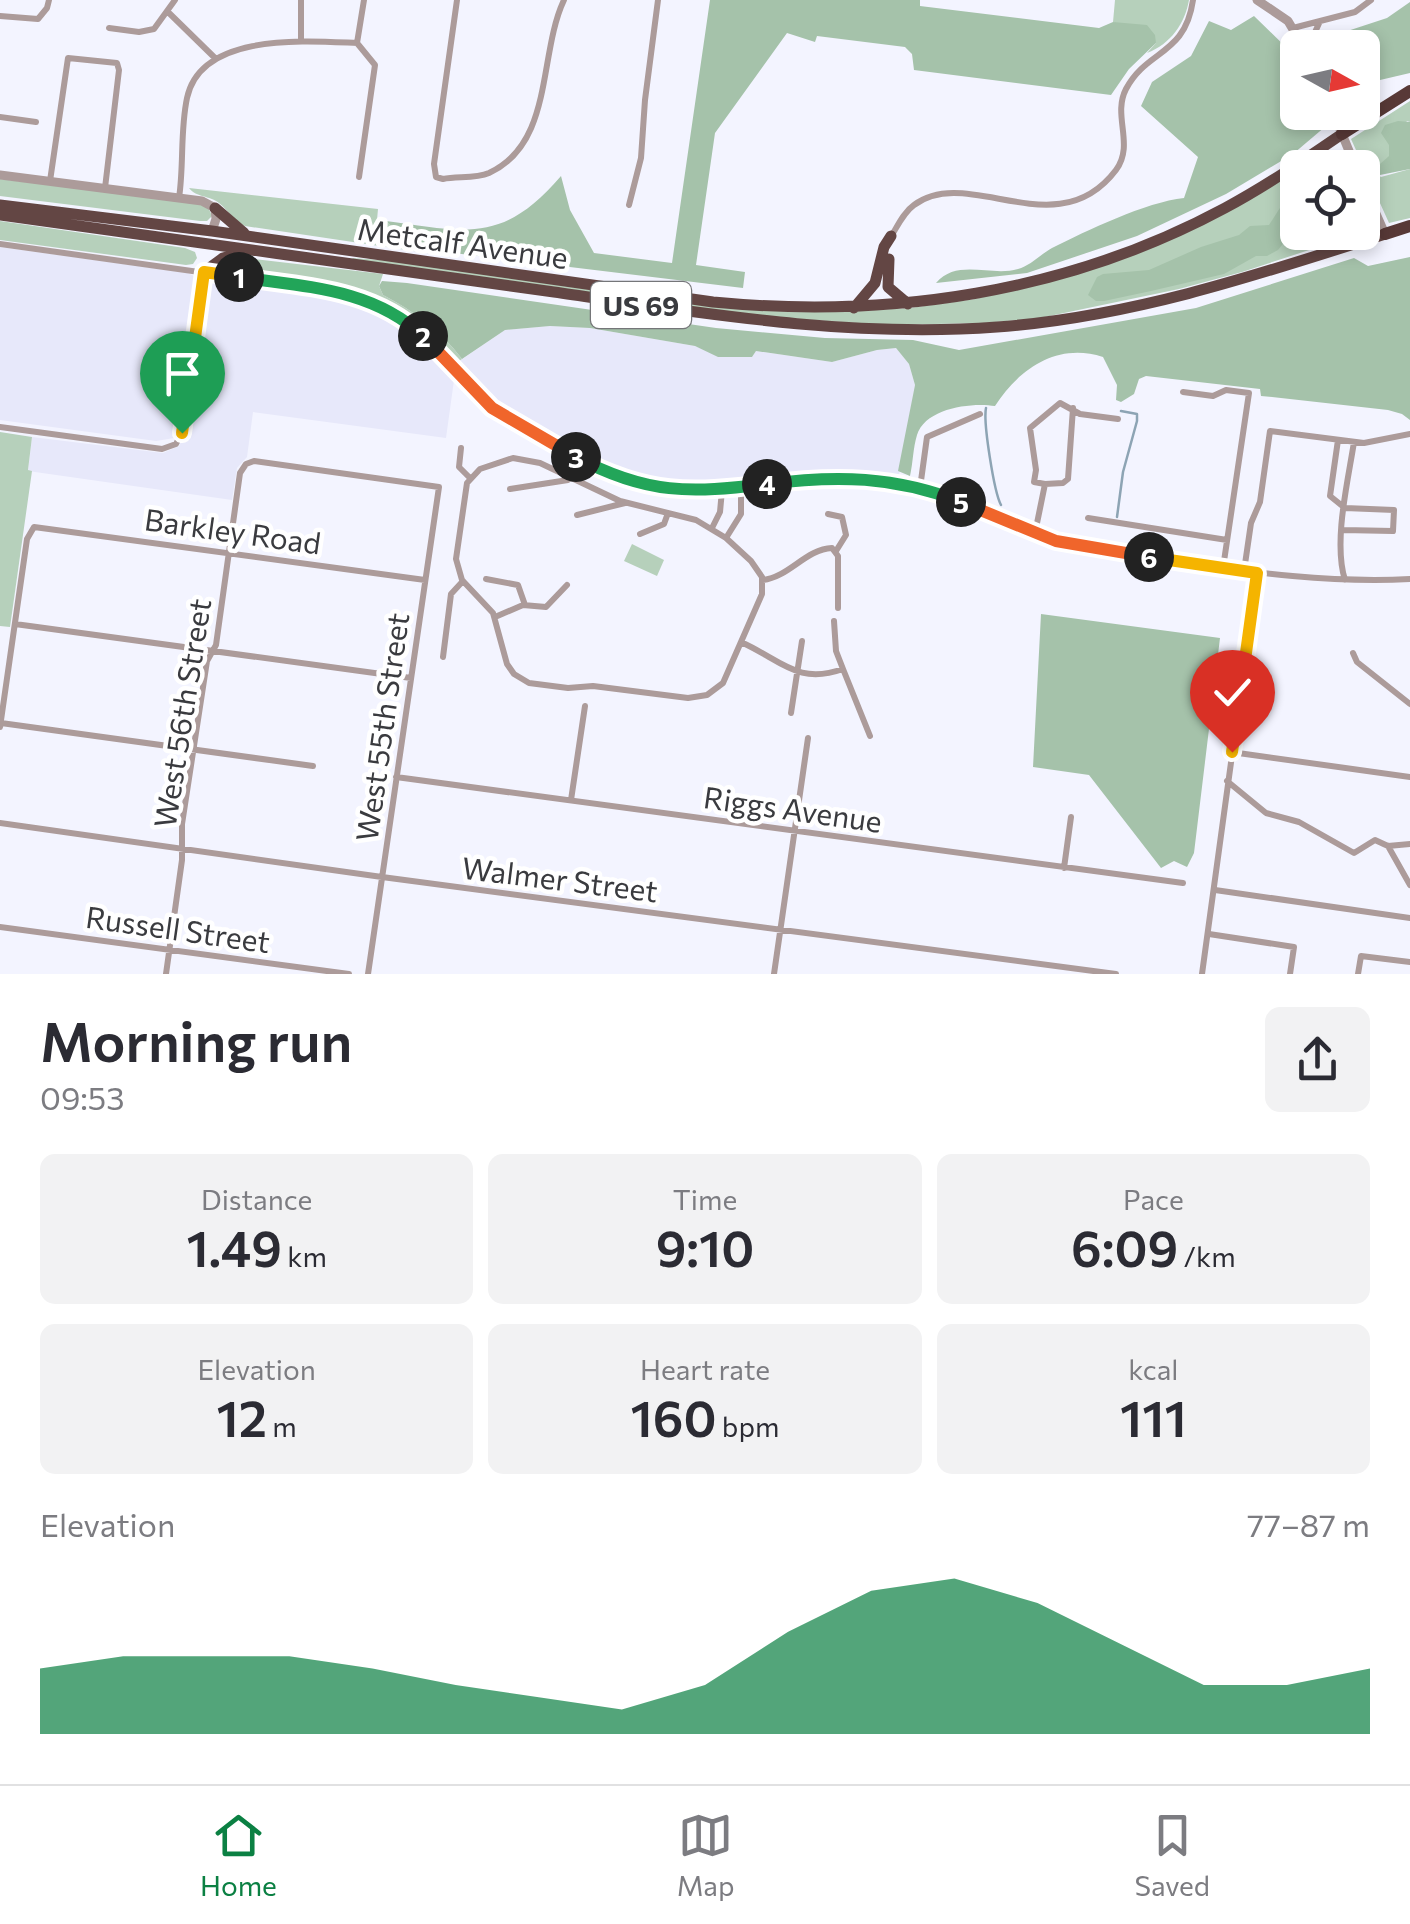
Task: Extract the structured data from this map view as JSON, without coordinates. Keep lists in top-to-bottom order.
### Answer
{
  "streets": {
    "highway": ["Metcalf Avenue", "US 69"],
    "street": [
      "Barkley Road",
      "West 56th Street",
      "West 55th Street",
      "Riggs Avenue",
      "Walmer Street",
      "Russell Street"
    ]
  },
  "crossings": [
    ["Metcalf Avenue", "US 69"],
    ["Barkley Road", "West 56th Street"],
    ["Barkley Road", "West 55th Street"],
    ["West 56th Street", "West 55th Street"],
    ["West 56th Street", "Walmer Street"],
    ["West 56th Street", "Russell Street"],
    ["West 55th Street", "Riggs Avenue"],
    ["West 55th Street", "Walmer Street"]
  ],
  "north": "right",
  "page": {
    "pins": [
      "1",
      "2",
      "3",
      "4",
      "5",
      "6"
    ],
    "heading": ["Morning run", "09:53"],
    "stats": [
      ["Distance", "1.49 km"],
      ["Time", "9:10"],
      ["Pace", "6:09 /km"],
      ["Elevation", "12 m"],
      ["Heart rate", "160 bpm"],
      ["kcal", "111"]
    ],
    "chart": ["Elevation", "77–87 m"],
    "tabs": ["Home", "Map", "Saved"]
  }
}
